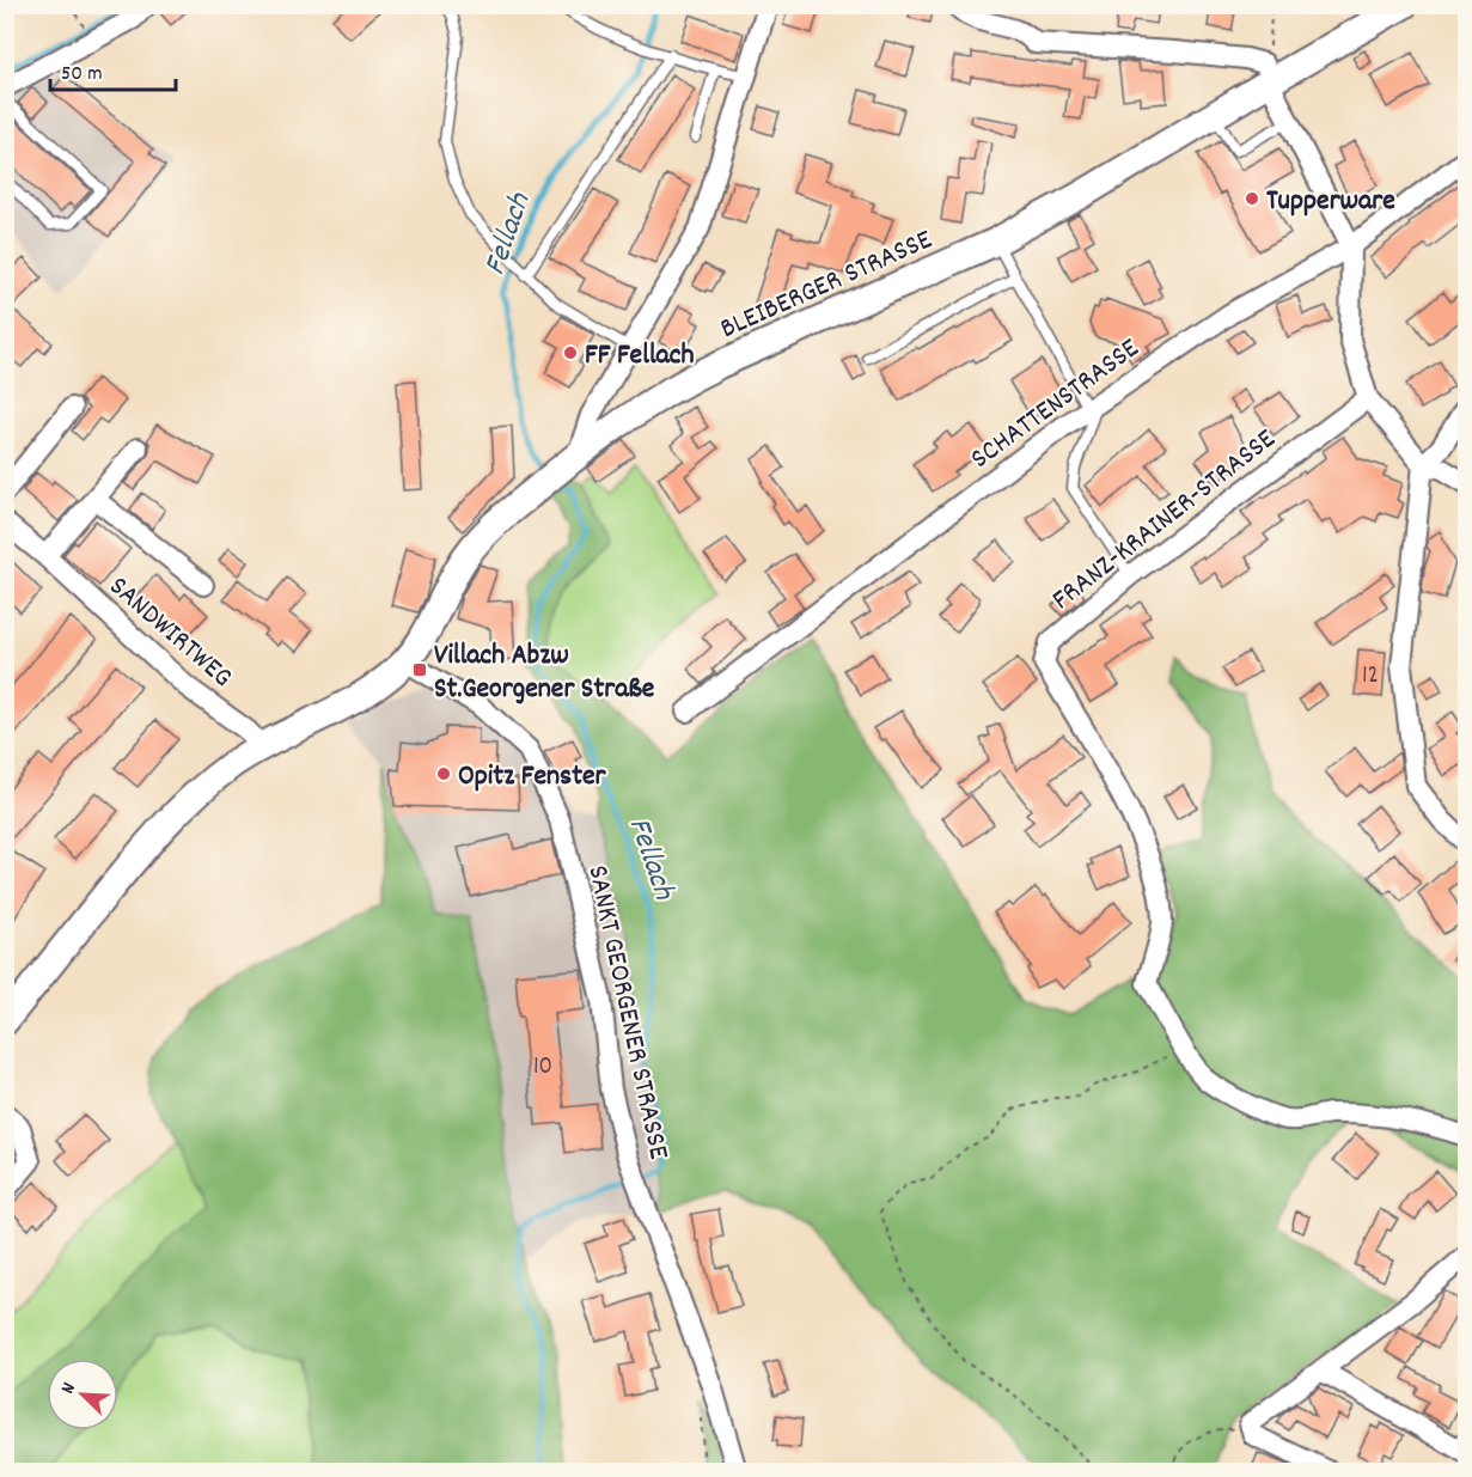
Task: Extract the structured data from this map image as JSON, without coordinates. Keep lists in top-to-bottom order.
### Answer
{
  "streets": {
    "main road": ["BLEIBERGER STRASSE"],
    "street": [
      "SCHATTENSTRASSE",
      "FRANZ-KRAINER-STRASSE",
      "SANDWIRTWEG",
      "SANKT GEORGENER STRASSE"
    ]
  },
  "crossings": [
    ["BLEIBERGER STRASSE", "SANDWIRTWEG"],
    ["BLEIBERGER STRASSE", "SANKT GEORGENER STRASSE"]
  ],
  "water": ["Fellach"],
  "places": {
    "other": ["Tupperware", "FF Fellach", "Opitz Fenster"],
    "transit": ["Villach Abzw St.Georgener Straße"]
  },
  "house_numbers": ["12", "10"],
  "scale_bar": "50 m",
  "north": "top left"
}
